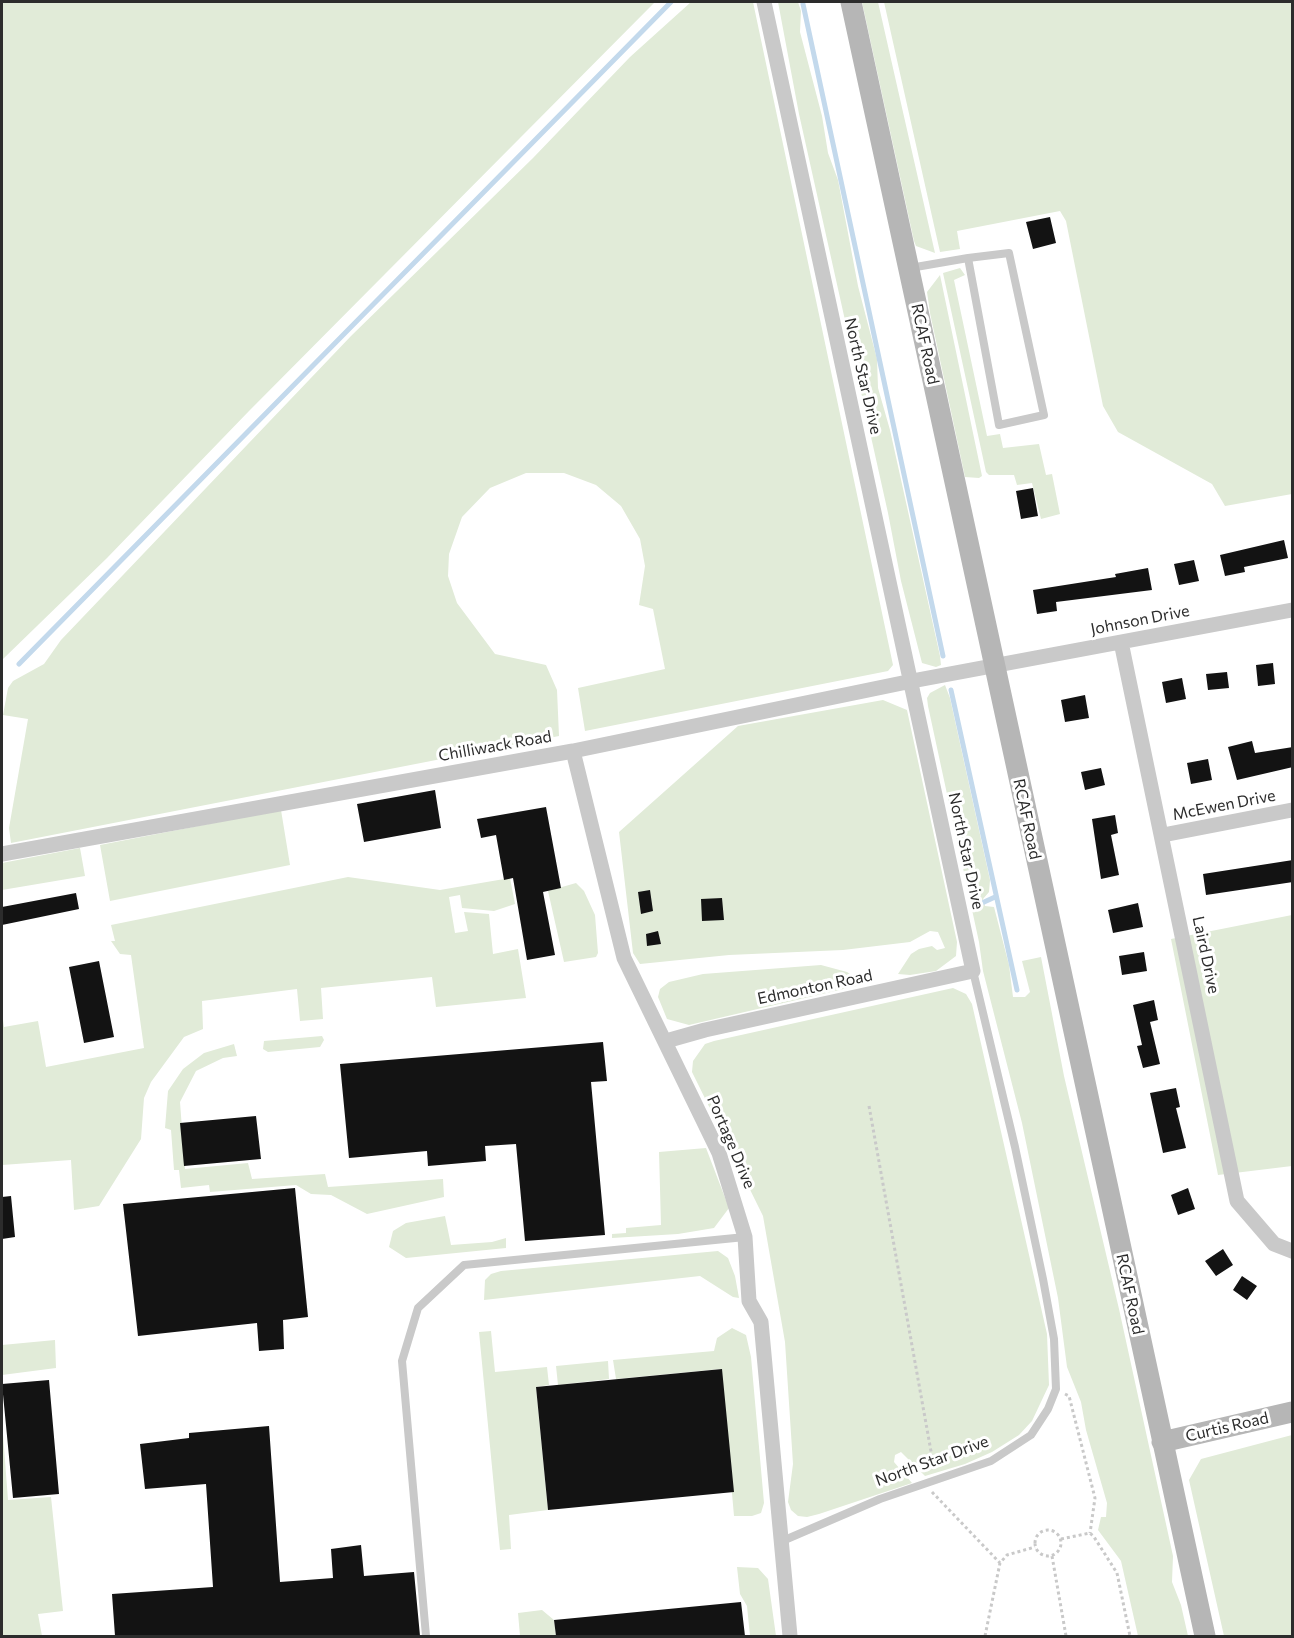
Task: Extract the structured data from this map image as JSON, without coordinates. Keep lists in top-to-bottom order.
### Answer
{
  "streets": {
    "main road": ["RCAF Road", "Curtis Road"],
    "street": [
      "North Star Drive",
      "Johnson Drive",
      "Chilliwack Road",
      "McEwen Drive",
      "Laird Drive",
      "Edmonton Road",
      "Portage Drive"
    ]
  },
  "crossings": [
    ["RCAF Road", "Johnson Drive"],
    ["RCAF Road", "Chilliwack Road"],
    ["RCAF Road", "Curtis Road"],
    ["North Star Drive", "Chilliwack Road"],
    ["North Star Drive", "Edmonton Road"],
    ["North Star Drive", "Portage Drive"],
    ["Johnson Drive", "Chilliwack Road"],
    ["Johnson Drive", "Laird Drive"],
    ["Chilliwack Road", "Portage Drive"],
    ["McEwen Drive", "Laird Drive"],
    ["Edmonton Road", "Portage Drive"]
  ]
}
